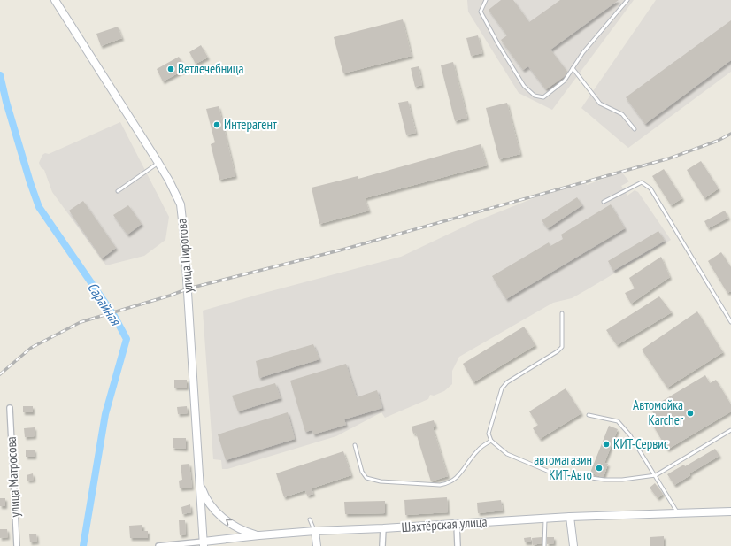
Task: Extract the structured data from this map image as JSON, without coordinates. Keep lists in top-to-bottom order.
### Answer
{
  "streets": {
    "main road": ["улица Пирогова", "Шахтёрская улица"],
    "street": ["улица Матросова"]
  },
  "crossings": [
    ["улица Пирогова", "Шахтёрская улица"]
  ],
  "water": ["Сарайная"],
  "places": [
    "Ветлечебница",
    "Интерагент",
    "Автомойка Karcher",
    "КИТ-Сервис",
    "автомагазин КИТ-Авто"
  ]
}
